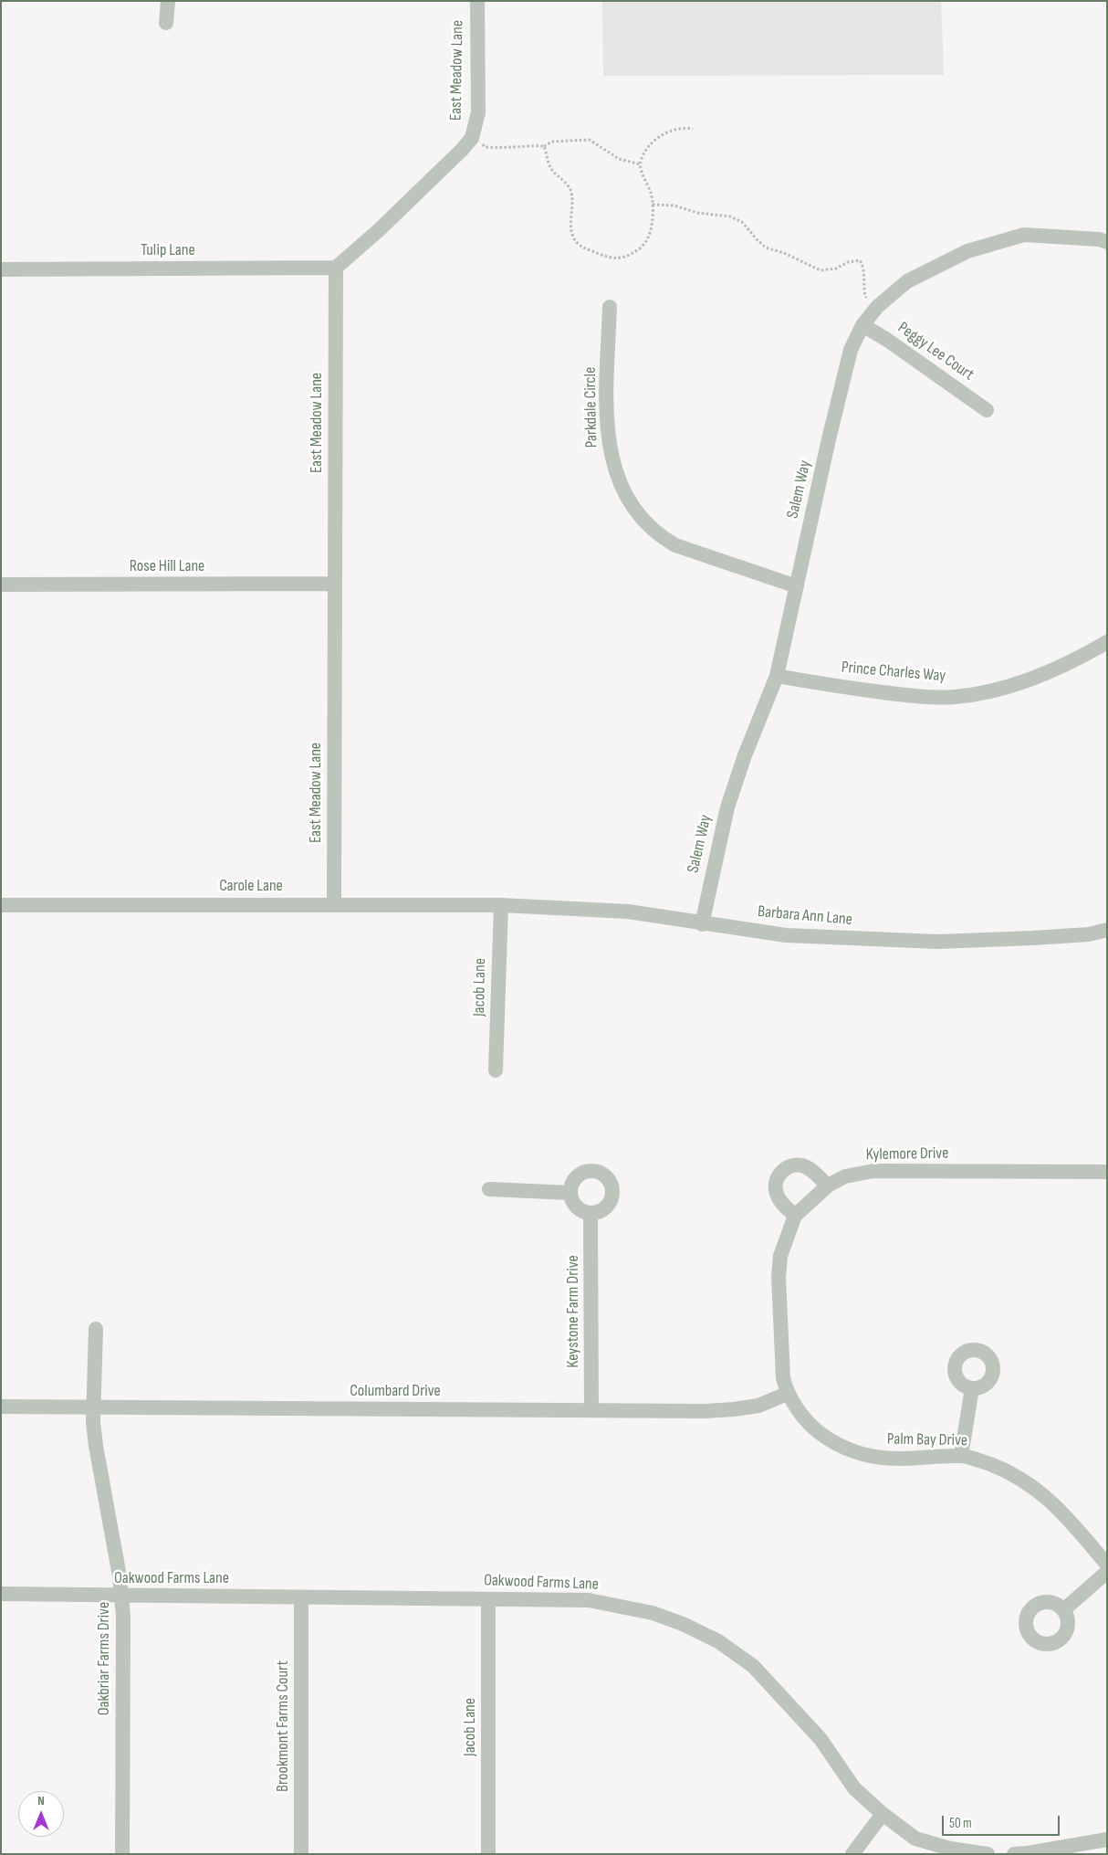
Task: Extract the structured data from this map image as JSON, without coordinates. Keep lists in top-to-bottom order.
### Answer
{
  "streets": {
    "street": [
      "East Meadow Lane",
      "Tulip Lane",
      "Peggy Lee Court",
      "Parkdale Circle",
      "Salem Way",
      "Rose Hill Lane",
      "Prince Charles Way",
      "Carole Lane",
      "Barbara Ann Lane",
      "Jacob Lane",
      "Kylemore Drive",
      "Keystone Farm Drive",
      "Columbard Drive",
      "Palm Bay Drive",
      "Oakwood Farms Lane",
      "Oakbriar Farms Drive",
      "Brookmont Farms Court"
    ]
  },
  "crossings": [
    ["East Meadow Lane", "Tulip Lane"],
    ["East Meadow Lane", "Rose Hill Lane"],
    ["East Meadow Lane", "Carole Lane"],
    ["Peggy Lee Court", "Salem Way"],
    ["Parkdale Circle", "Salem Way"],
    ["Salem Way", "Prince Charles Way"],
    ["Salem Way", "Barbara Ann Lane"],
    ["Carole Lane", "Barbara Ann Lane"],
    ["Carole Lane", "Jacob Lane"],
    ["Barbara Ann Lane", "Jacob Lane"],
    ["Jacob Lane", "Oakwood Farms Lane"],
    ["Kylemore Drive", "Columbard Drive"],
    ["Kylemore Drive", "Palm Bay Drive"],
    ["Keystone Farm Drive", "Columbard Drive"],
    ["Columbard Drive", "Palm Bay Drive"],
    ["Columbard Drive", "Oakbriar Farms Drive"],
    ["Oakwood Farms Lane", "Oakbriar Farms Drive"],
    ["Oakwood Farms Lane", "Brookmont Farms Court"]
  ],
  "scale_bar": "50 m",
  "north": "top"
}
